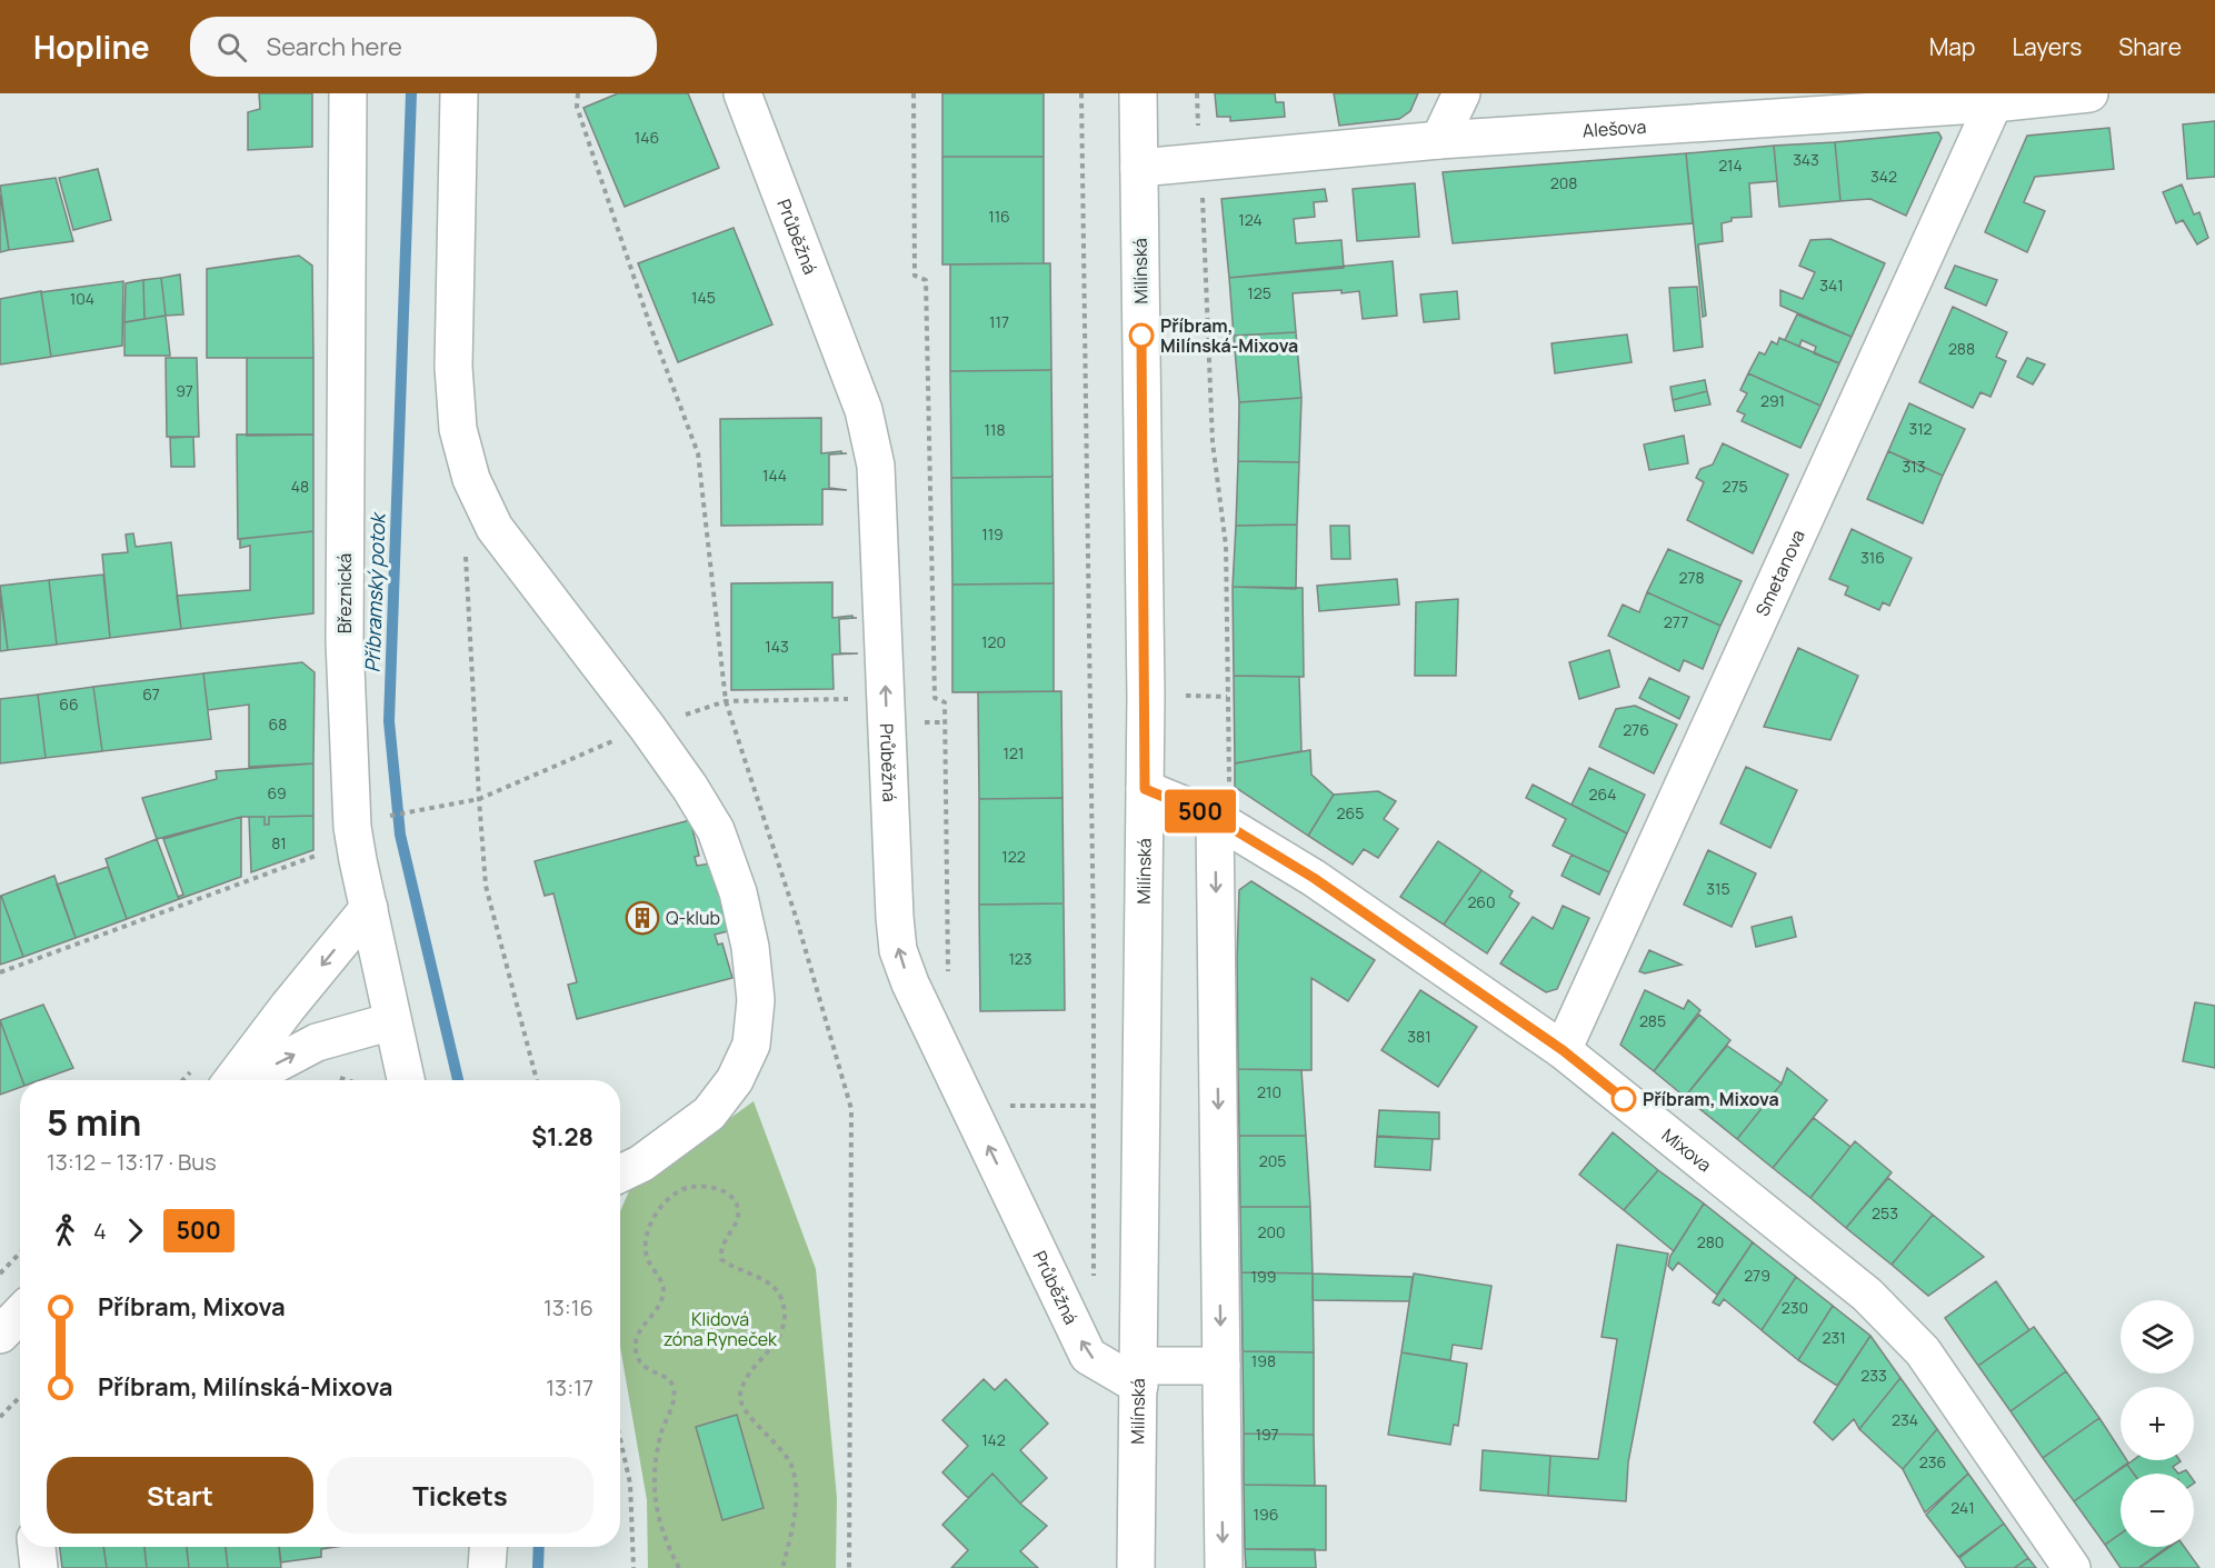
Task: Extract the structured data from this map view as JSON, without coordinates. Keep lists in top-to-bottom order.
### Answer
{
  "streets": {
    "street": [
      "Alešova",
      "Průběžná",
      "Milínská",
      "Smetanova",
      "Březnická",
      "Mixova"
    ]
  },
  "crossings": [
    ["Alešova", "Milínská"],
    ["Alešova", "Smetanova"],
    ["Průběžná", "Milínská"],
    ["Milínská", "Mixova"],
    ["Smetanova", "Mixova"]
  ],
  "water": ["Příbramský potok"],
  "parks": ["Klidová zóna Ryneček"],
  "places": {
    "other": ["Příbram, Milínská-Mixova", "Příbram, Mixova"],
    "building": ["Q-klub"]
  },
  "lines": ["bus line 500"],
  "house_numbers": [
    "146",
    "343",
    "214",
    "342",
    "208",
    "116",
    "124",
    "341",
    "125",
    "145",
    "104",
    "117",
    "288",
    "97",
    "291",
    "312",
    "118",
    "313",
    "144",
    "48",
    "275",
    "119",
    "316",
    "278",
    "277",
    "120",
    "143",
    "67",
    "66",
    "68",
    "276",
    "121",
    "69",
    "264",
    "265",
    "81",
    "122",
    "315",
    "260",
    "123",
    "285",
    "381",
    "210",
    "205",
    "253",
    "200",
    "280",
    "279",
    "199",
    "230",
    "231",
    "198",
    "233",
    "234",
    "197",
    "142",
    "236",
    "241",
    "196"
  ],
  "page": {
    "header": "Hopline",
    "search": "Search here",
    "nav": ["Map", "Layers", "Share"],
    "on_map": "500",
    "heading": ["5 min", "13:12 – 13:17 · Bus", "$1.28"],
    "legs": ["4", "500"],
    "list": [
      {
        "name": "Příbram, Mixova",
        "value": "13:16"
      },
      {
        "name": "Příbram, Milínská-Mixova",
        "value": "13:17"
      }
    ],
    "map_buttons": ["+", "−"],
    "buttons": ["Start", "Tickets"]
  }
}
